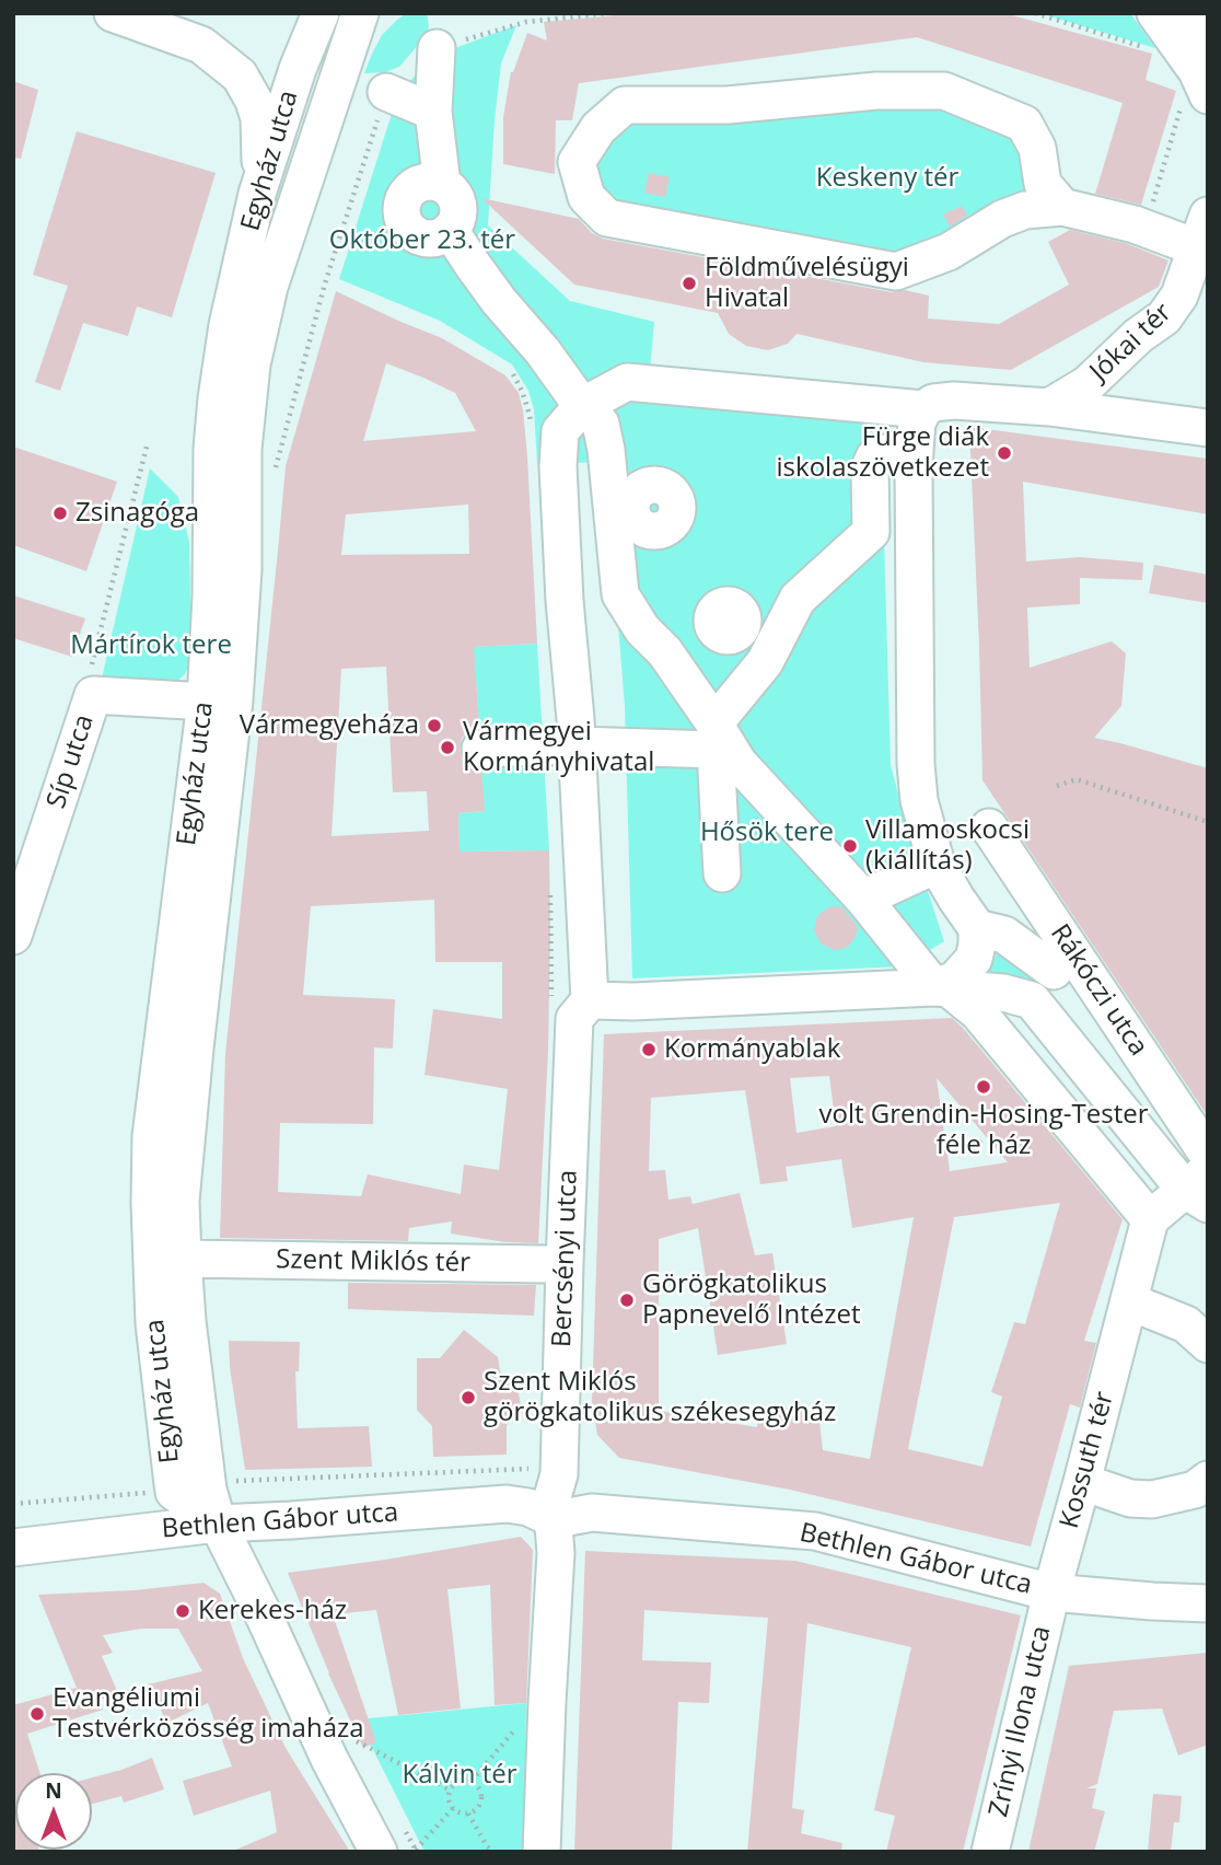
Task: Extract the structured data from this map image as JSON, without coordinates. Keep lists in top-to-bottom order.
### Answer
{
  "streets": {
    "street": [
      "Egyház utca",
      "Jókai tér",
      "Síp utca",
      "Rákóczi utca",
      "Bercsényi utca",
      "Szent Miklós tér",
      "Kossuth tér",
      "Bethlen Gábor utca",
      "Zrínyi Ilona utca"
    ]
  },
  "crossings": [
    ["Egyház utca", "Síp utca"],
    ["Egyház utca", "Szent Miklós tér"],
    ["Egyház utca", "Bethlen Gábor utca"],
    ["Bercsényi utca", "Szent Miklós tér"],
    ["Bercsényi utca", "Bethlen Gábor utca"],
    ["Kossuth tér", "Bethlen Gábor utca"],
    ["Kossuth tér", "Zrínyi Ilona utca"],
    ["Bethlen Gábor utca", "Zrínyi Ilona utca"]
  ],
  "parks": [
    "Keskeny tér",
    "Október 23. tér",
    "Mártírok tere",
    "Hősök tere",
    "Kálvin tér"
  ],
  "places": [
    "Földművelésügyi Hivatal",
    "Fürge diák iskolaszövetkezet",
    "Zsinagóga",
    "Vármegyeháza",
    "Vármegyei Kormányhivatal",
    "Villamoskocsi (kiállítás)",
    "Kormányablak",
    "volt Grendin-Hosing-Tester féle ház",
    "Görögkatolikus Papnevelő Intézet",
    "Szent Miklós görögkatolikus székesegyház",
    "Kerekes-ház",
    "Evangéliumi Testvérközösség imaháza"
  ],
  "north": "top"
}
